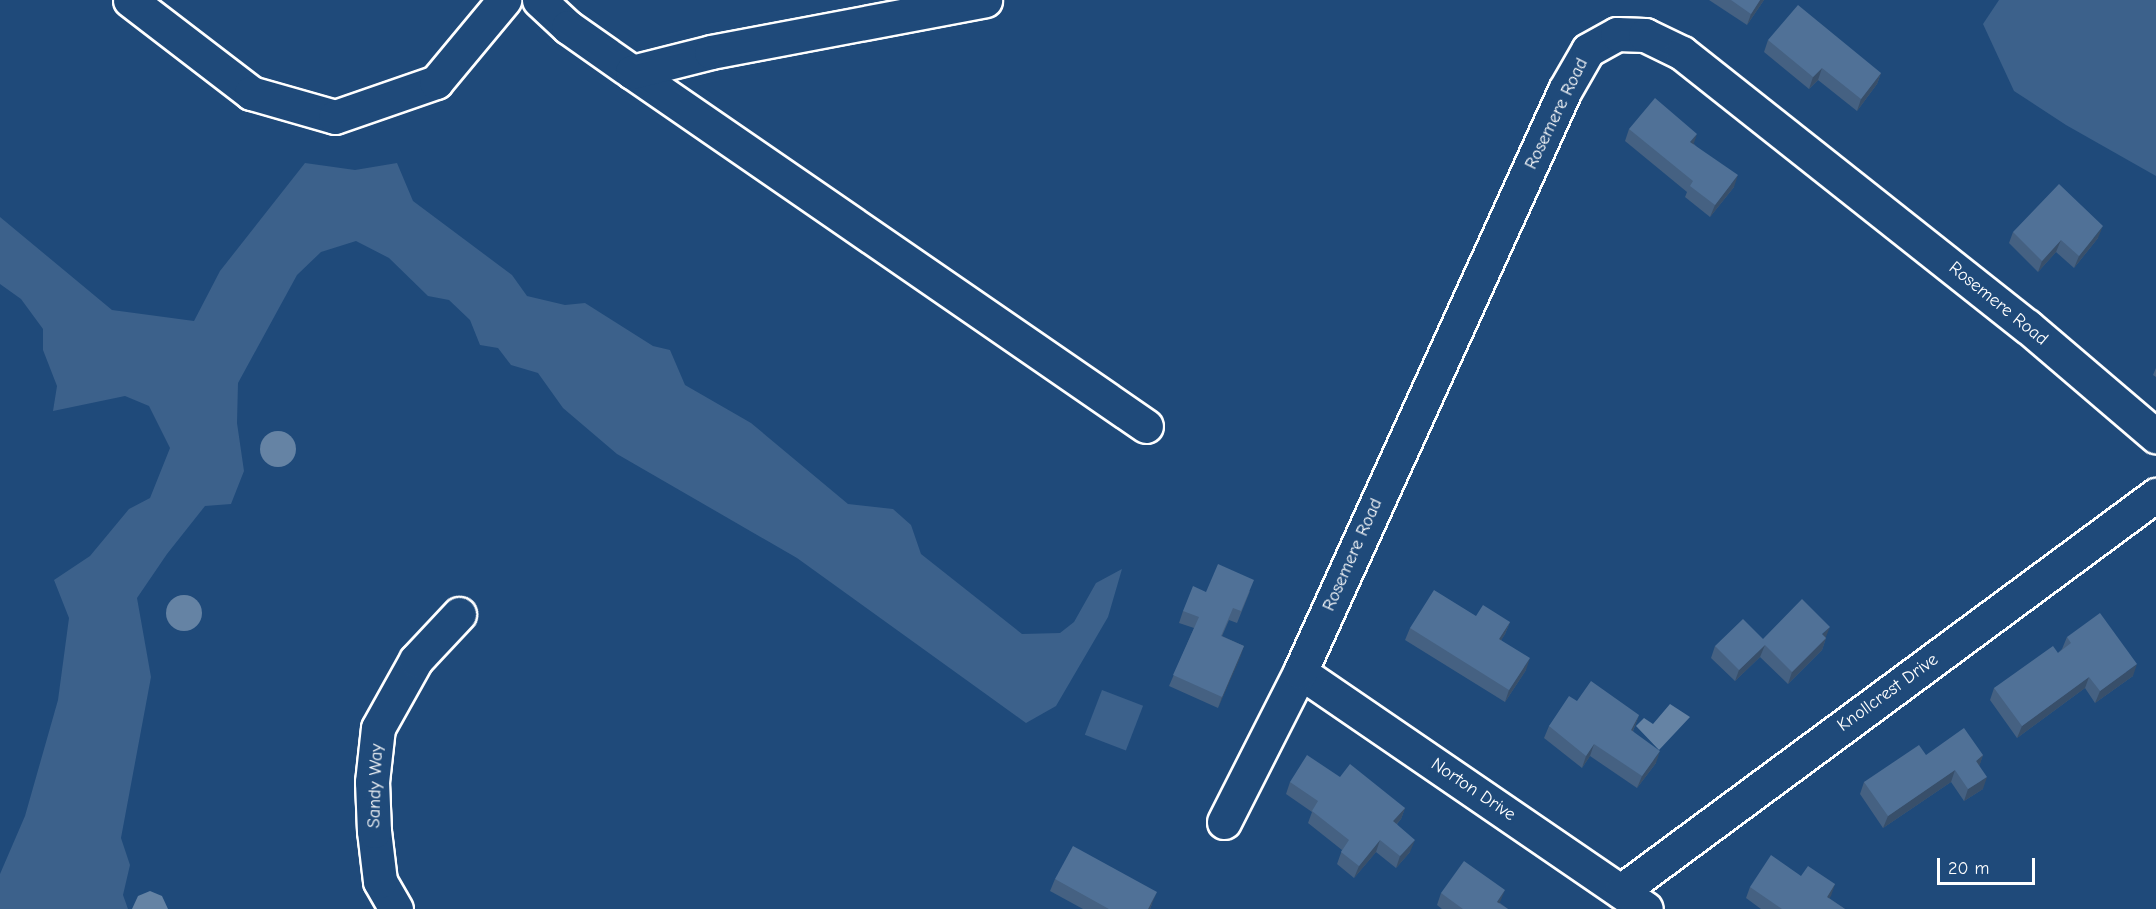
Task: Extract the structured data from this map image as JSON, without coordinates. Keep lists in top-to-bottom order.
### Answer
{
  "streets": {
    "street": [
      "Rosemere Road",
      "Knollcrest Drive",
      "Sandy Way",
      "Norton Drive"
    ]
  },
  "crossings": [
    ["Rosemere Road", "Norton Drive"],
    ["Knollcrest Drive", "Norton Drive"]
  ],
  "scale_bar": "20 m"
}
